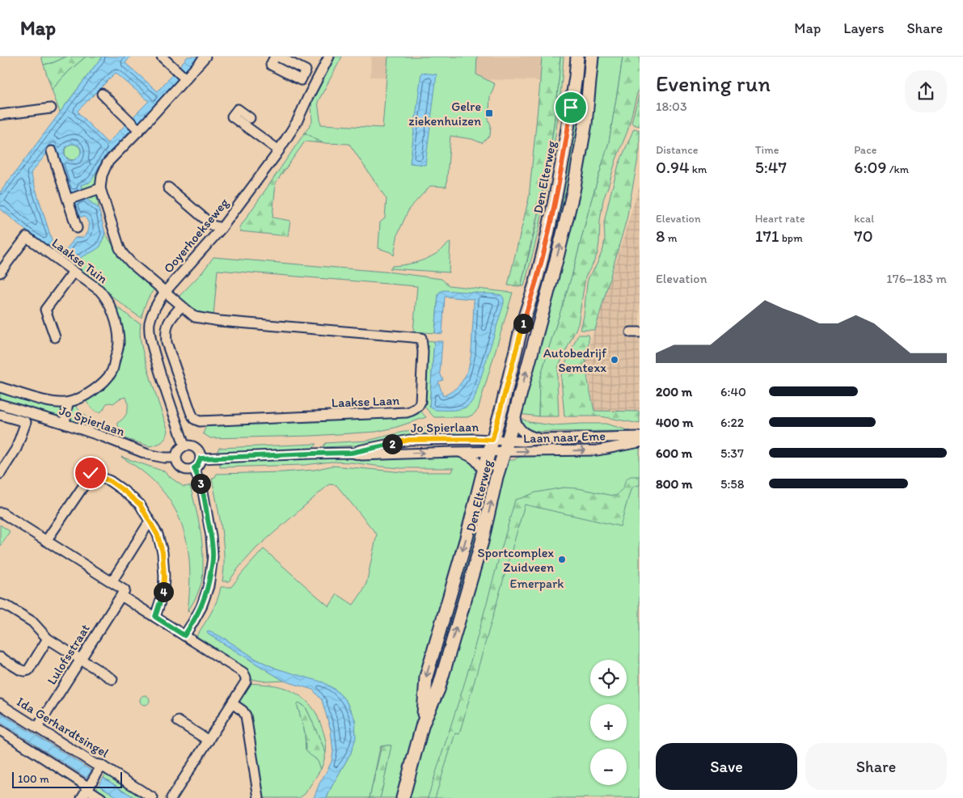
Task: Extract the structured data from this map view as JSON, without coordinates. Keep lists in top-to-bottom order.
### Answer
{
  "streets": {
    "main road": ["Den Elterweg"],
    "street": [
      "Ooyerhoekseweg",
      "Laakse Tuin",
      "Laakse Laan",
      "Jo Spierlaan",
      "Laan naar Eme",
      "Lulofsstraat",
      "Ida Gerhardtsingel"
    ]
  },
  "crossings": [
    ["Den Elterweg", "Jo Spierlaan"],
    ["Den Elterweg", "Laan naar Eme"],
    ["Ooyerhoekseweg", "Laakse Laan"],
    ["Ooyerhoekseweg", "Jo Spierlaan"],
    ["Jo Spierlaan", "Laan naar Eme"],
    ["Lulofsstraat", "Ida Gerhardtsingel"]
  ],
  "parks": ["Emerpark"],
  "places": {
    "transit": ["Gelre ziekenhuizen"],
    "other": ["Autobedrijf Semtexx", "Sportcomplex Zuidveen"]
  },
  "scale_bar": "100 m",
  "page": {
    "header": "Map",
    "nav": ["Map", "Layers", "Share"],
    "heading": ["Evening run", "18:03"],
    "stats": [
      ["Distance", "0.94 km"],
      ["Time", "5:47"],
      ["Pace", "6:09 /km"],
      ["Elevation", "8 m"],
      ["Heart rate", "171 bpm"],
      ["kcal", "70"]
    ],
    "chart": ["Elevation", "176–183 m"],
    "pins": [
      "1",
      "2",
      "3",
      "4"
    ],
    "list": [
      {
        "name": "200 m",
        "note": "6:40"
      },
      {
        "name": "400 m",
        "note": "6:22"
      },
      {
        "name": "600 m",
        "note": "5:37"
      },
      {
        "name": "800 m",
        "note": "5:58"
      }
    ],
    "map_buttons": ["+", "−"],
    "buttons": ["Save", "Share"],
    "scale": "100 m"
  }
}
